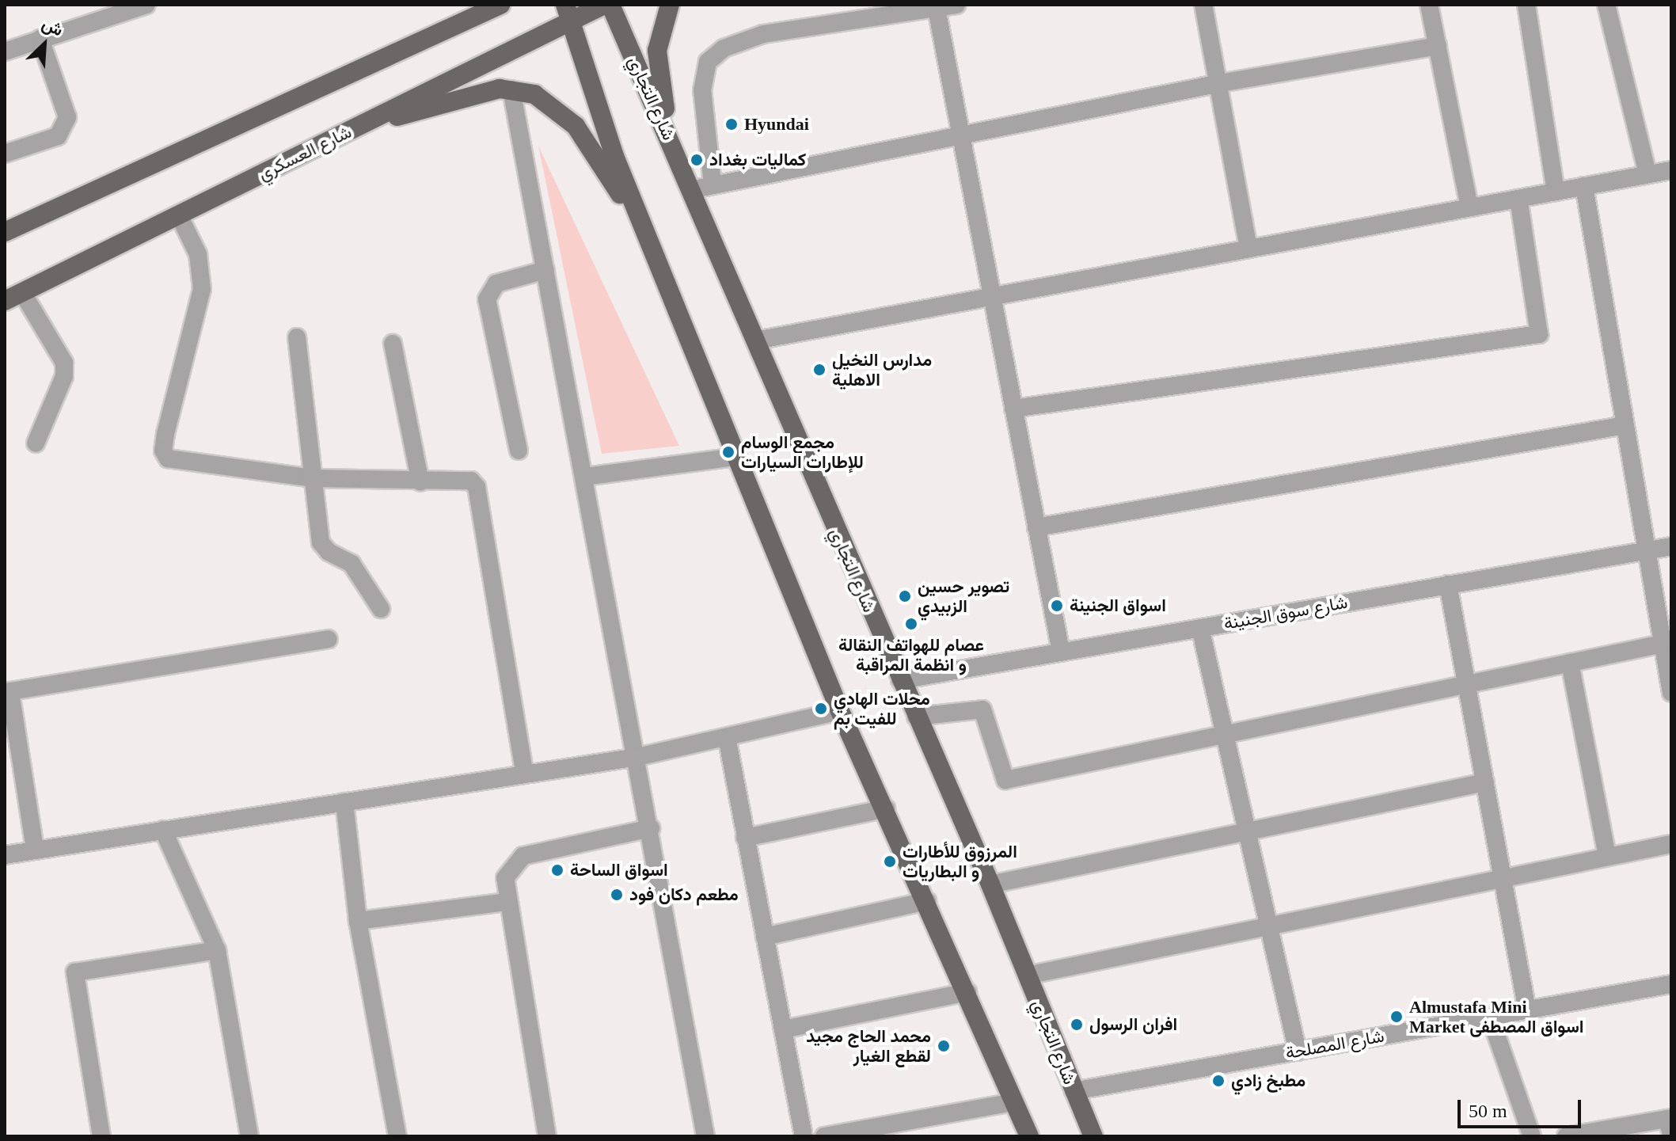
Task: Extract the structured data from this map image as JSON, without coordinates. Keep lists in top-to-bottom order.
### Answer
{
  "streets": {
    "main road": ["شارع التجاري", "شارع العسكري"],
    "street": ["شارع سوق الجنينة", "شارع المصلحة"]
  },
  "crossings": [
    ["شارع التجاري", "شارع سوق الجنينة"],
    ["شارع التجاري", "شارع المصلحة"]
  ],
  "places": [
    "Hyundai",
    "كماليات بغداد",
    "مدارس النخيل الاهلية",
    "مجمع الوسام للإطارات السيارات",
    "تصوير حسين الزبيدي",
    "اسواق الجنينة",
    "عصام للهواتف النقالة و انظمة المراقبة",
    "محلات الهادي للفيت بم",
    "المرزوق للأطارات و البطاريات",
    "اسواق الساحة",
    "مطعم دكان فود",
    "Almustafa Mini Market اسواق المصطفى",
    "افران الرسول",
    "محمد الحاج مجيد لقطع الغيار",
    "مطبخ زادي"
  ],
  "scale_bar": "50 m",
  "north": "top right"
}
